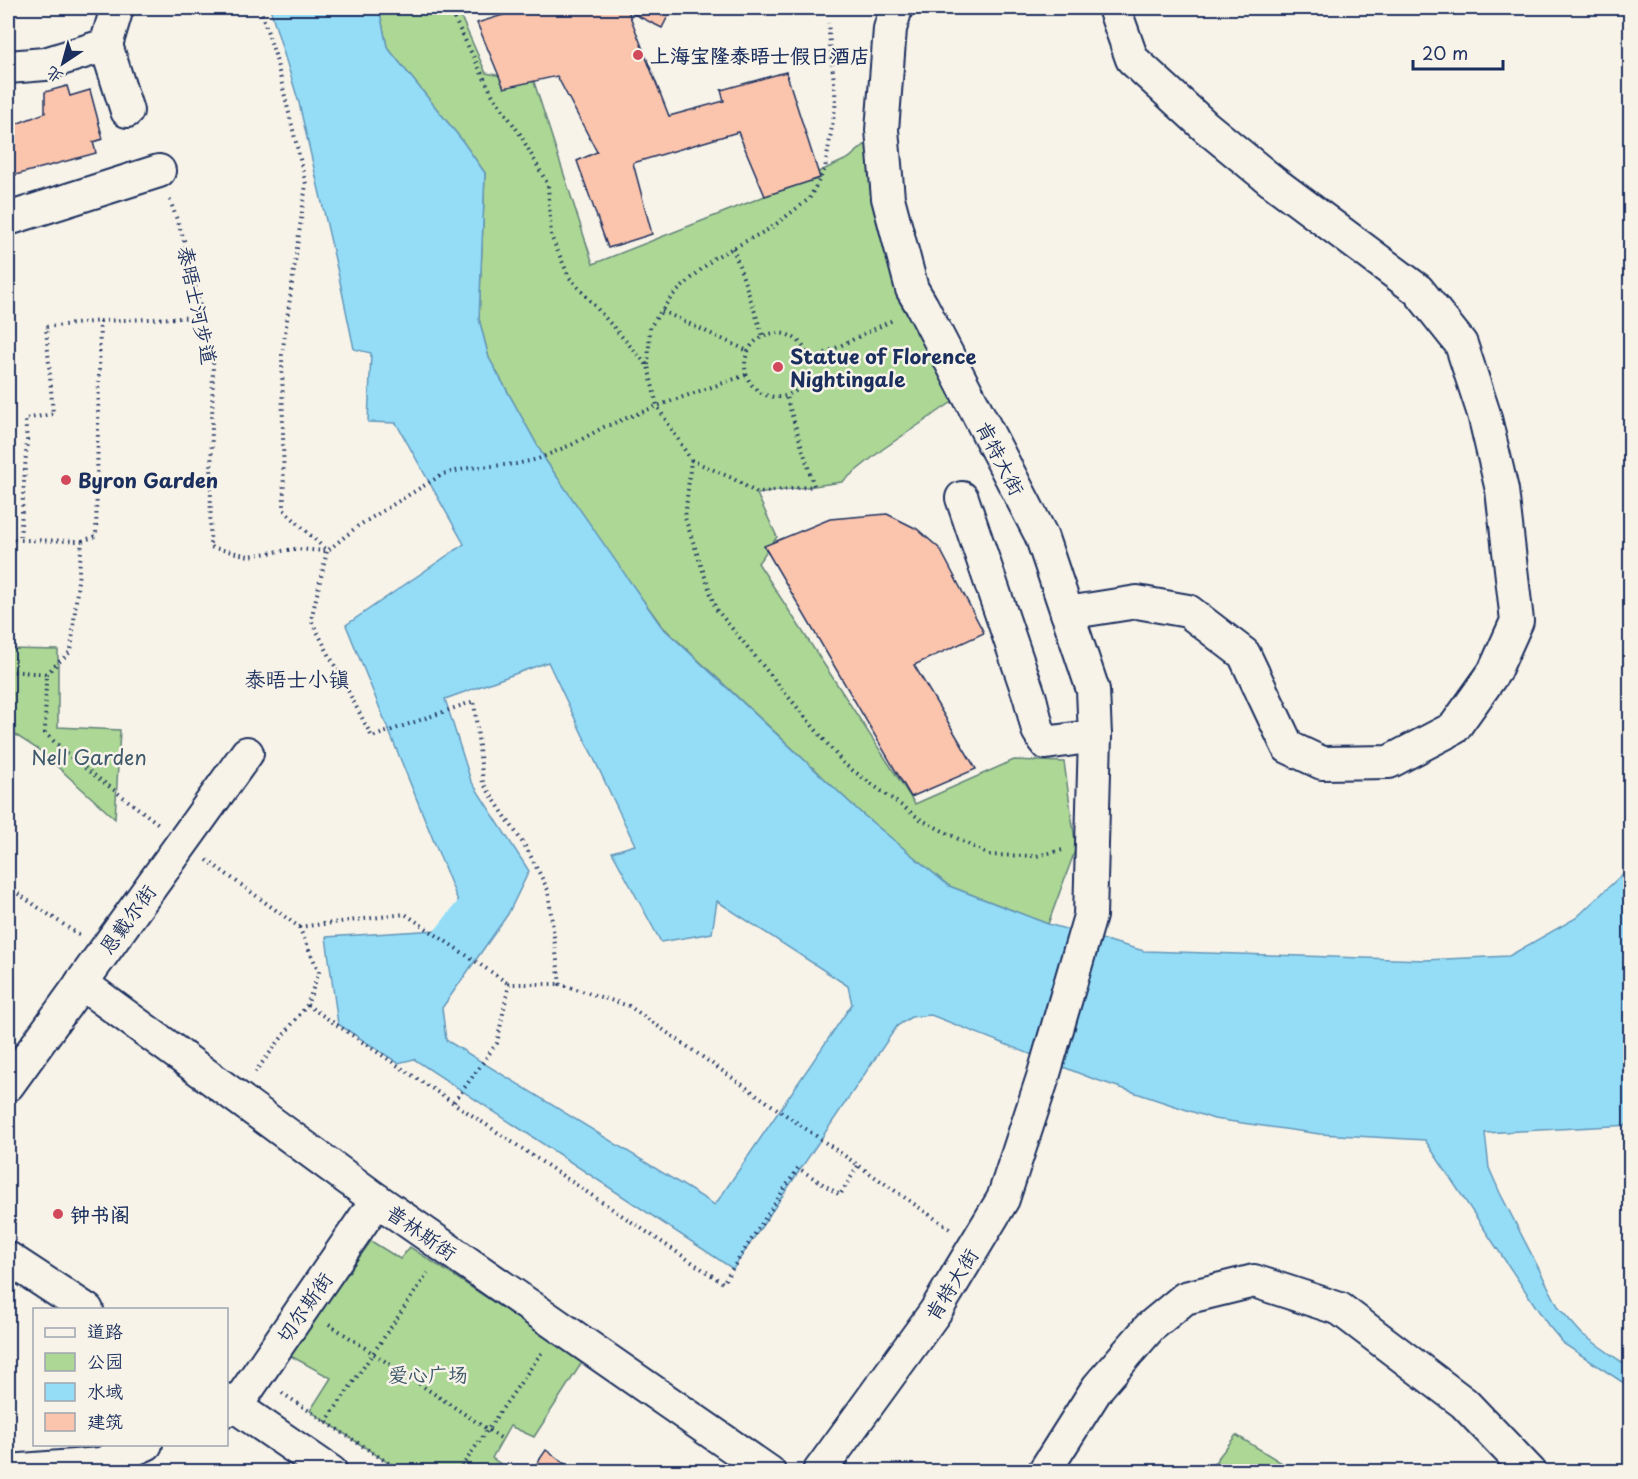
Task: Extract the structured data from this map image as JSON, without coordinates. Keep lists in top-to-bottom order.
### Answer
{
  "streets": {
    "street": [
      "肯特大街",
      "恩戴尔街",
      "普林斯街",
      "切尔斯街"
    ],
    "path": ["泰晤士河步道"]
  },
  "crossings": [
    ["恩戴尔街", "普林斯街"],
    ["普林斯街", "切尔斯街"]
  ],
  "districts": ["泰晤士小镇"],
  "parks": ["Nell Garden", "爱心广场"],
  "places": [
    "上海宝隆泰晤士假日酒店",
    "Statue of Florence Nightingale",
    "Byron Garden",
    "钟书阁"
  ],
  "legend": [
    "道路",
    "公园",
    "水域",
    "建筑"
  ],
  "scale_bar": "20 m",
  "north": "bottom left"
}
